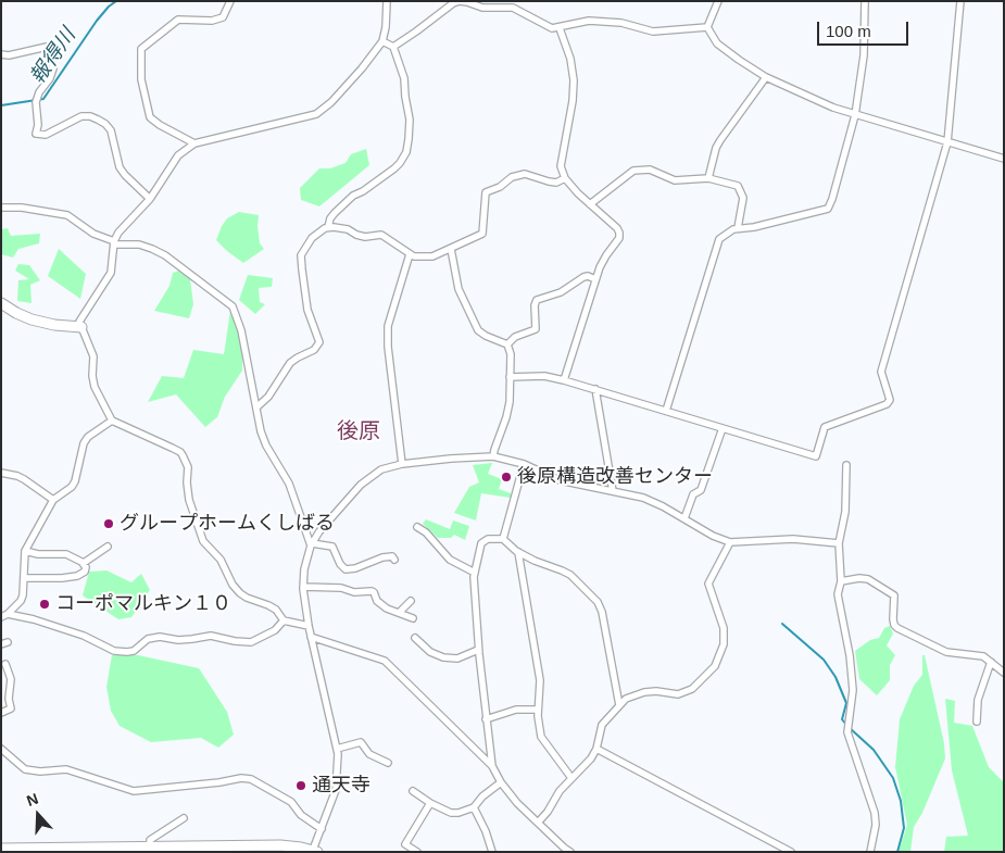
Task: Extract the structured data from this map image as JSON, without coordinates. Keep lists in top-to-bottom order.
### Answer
{
  "districts": ["後原"],
  "water": ["報得川"],
  "places": [
    "後原構造改善センター",
    "グループホームくしばる",
    "コーポマルキン１０",
    "通天寺"
  ],
  "scale_bar": "100 m",
  "north": "top"
}
